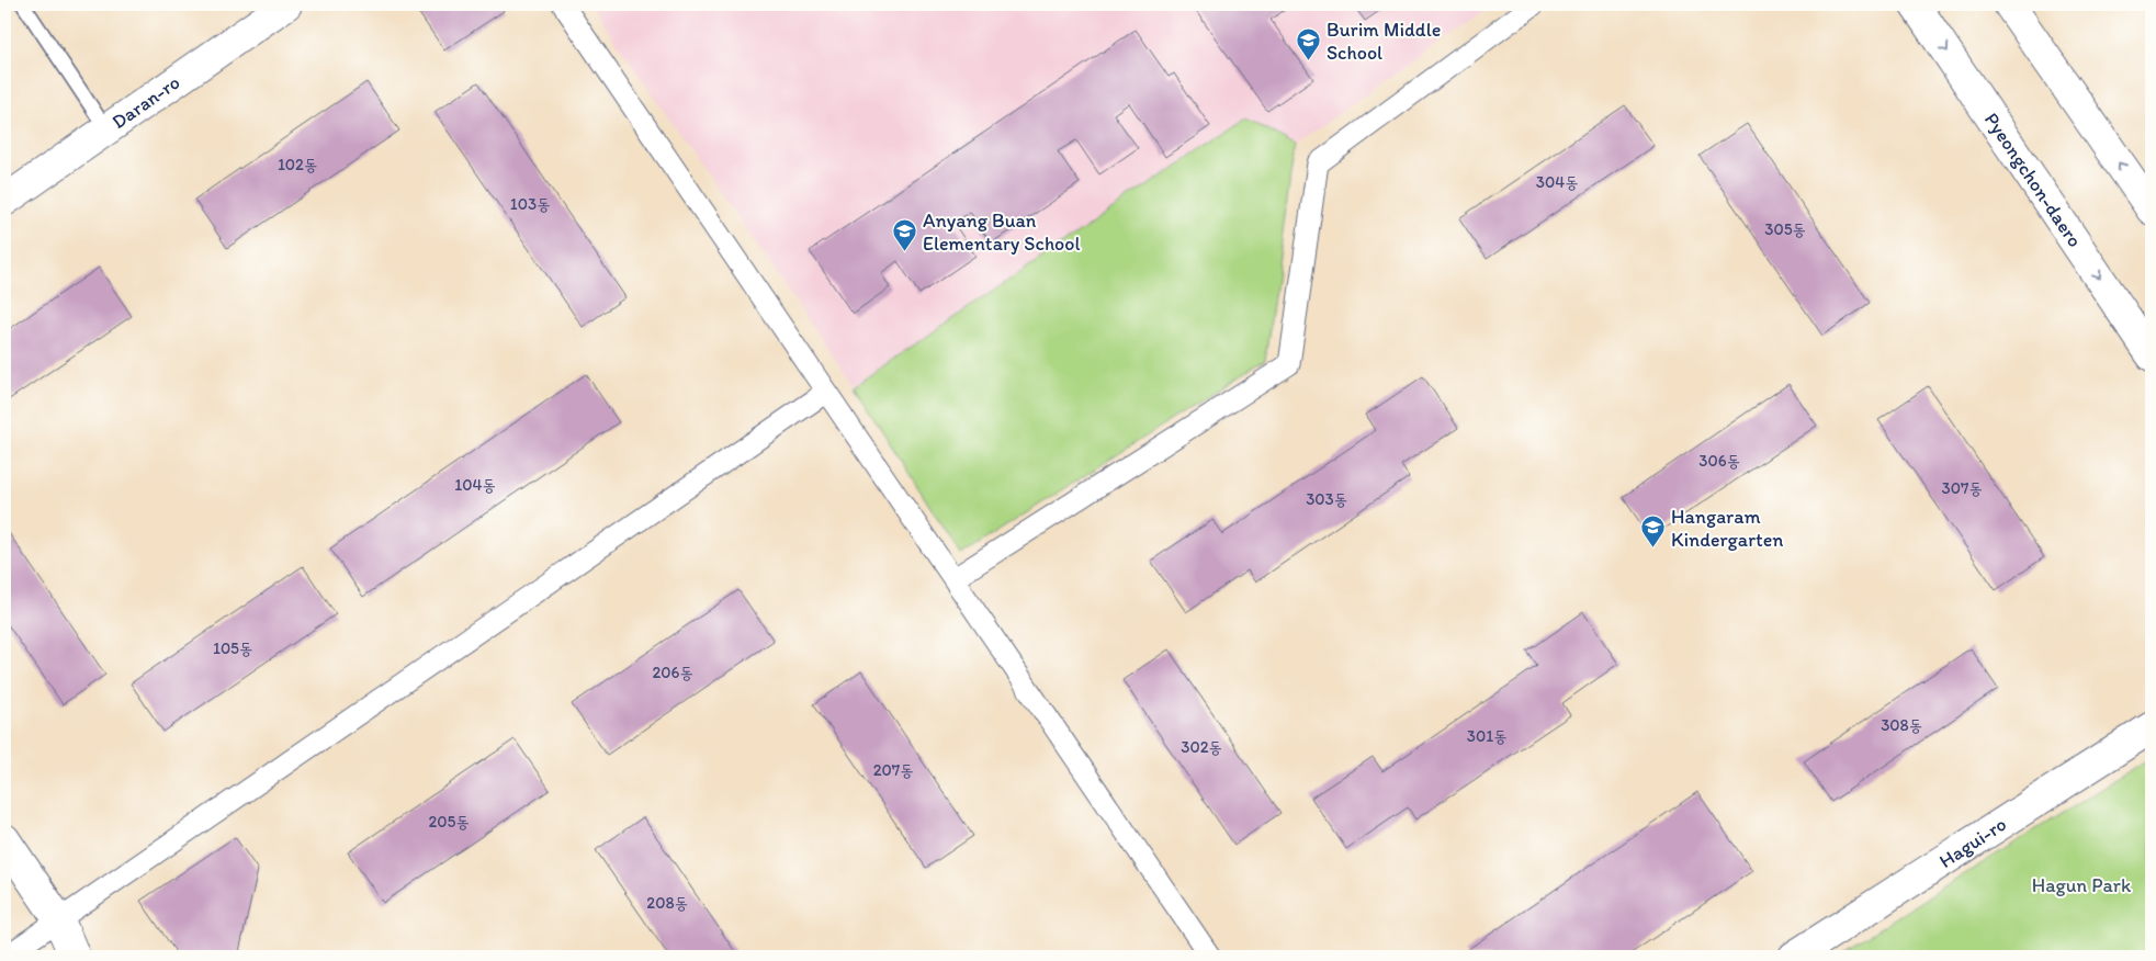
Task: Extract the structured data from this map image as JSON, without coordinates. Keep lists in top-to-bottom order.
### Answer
{
  "streets": {
    "street": ["Daran-ro", "Pyeongchon-daero", "Hagui-ro"]
  },
  "parks": ["Hagun Park"],
  "places": {
    "school or university": ["Burim Middle School", "Anyang Buan Elementary School", "Hangaram Kindergarten"]
  },
  "house_numbers": [
    "102동",
    "304동",
    "103동",
    "305동",
    "306동",
    "104동",
    "307동",
    "303동",
    "105동",
    "206동",
    "308동",
    "301동",
    "302동",
    "207동",
    "205동",
    "208동"
  ]
}
